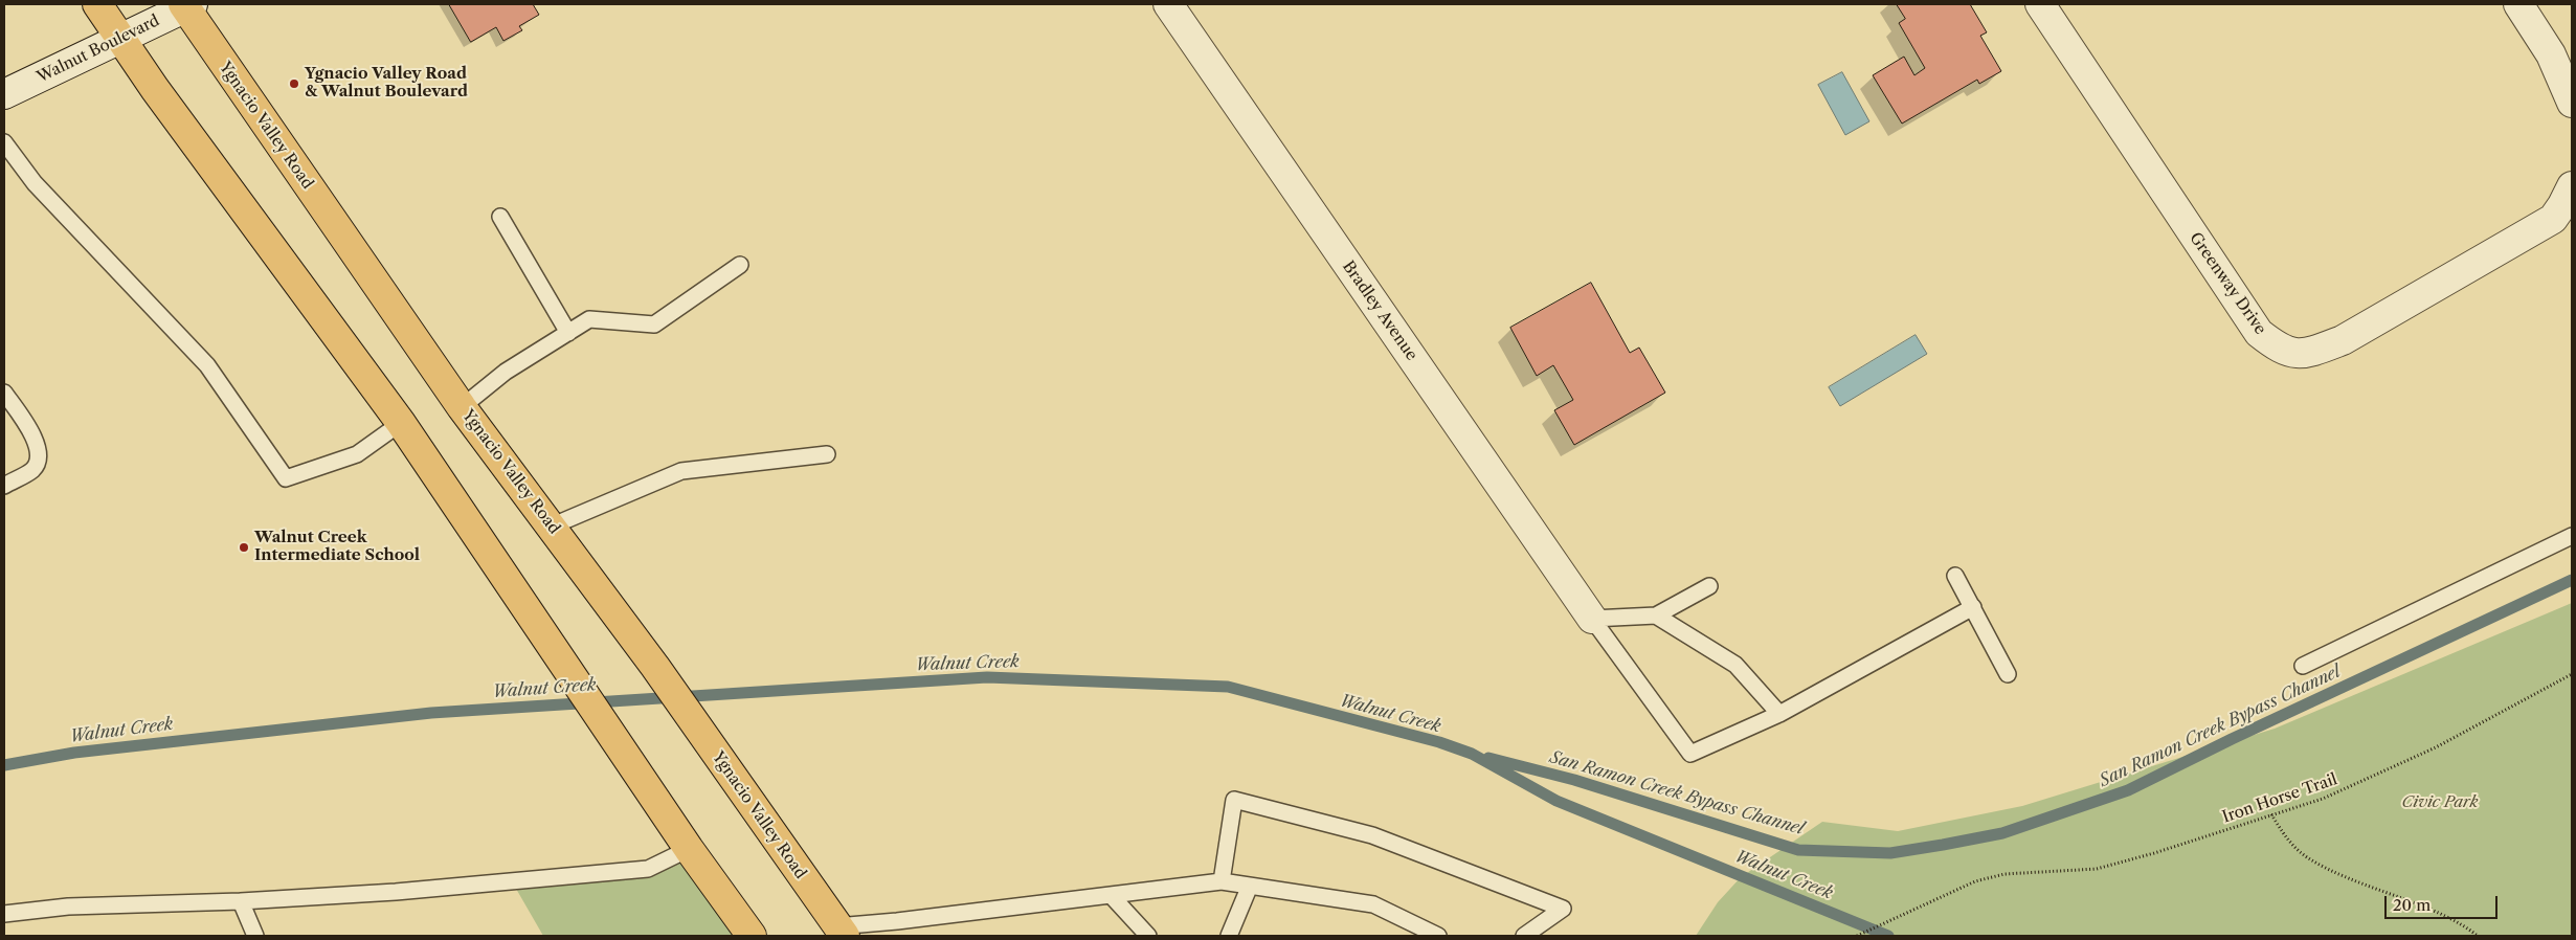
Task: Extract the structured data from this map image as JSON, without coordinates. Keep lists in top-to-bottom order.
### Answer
{
  "streets": {
    "highway": ["Ygnacio Valley Road"],
    "street": ["Walnut Boulevard", "Greenway Drive", "Bradley Avenue"],
    "path": ["Iron Horse Trail"]
  },
  "crossings": [
    ["Walnut Boulevard", "Ygnacio Valley Road"]
  ],
  "water": ["Walnut Creek", "San Ramon Creek Bypass Channel"],
  "parks": ["Civic Park"],
  "places": ["Ygnacio Valley Road & Walnut Boulevard", "Walnut Creek Intermediate School"],
  "scale_bar": "20 m"
}
